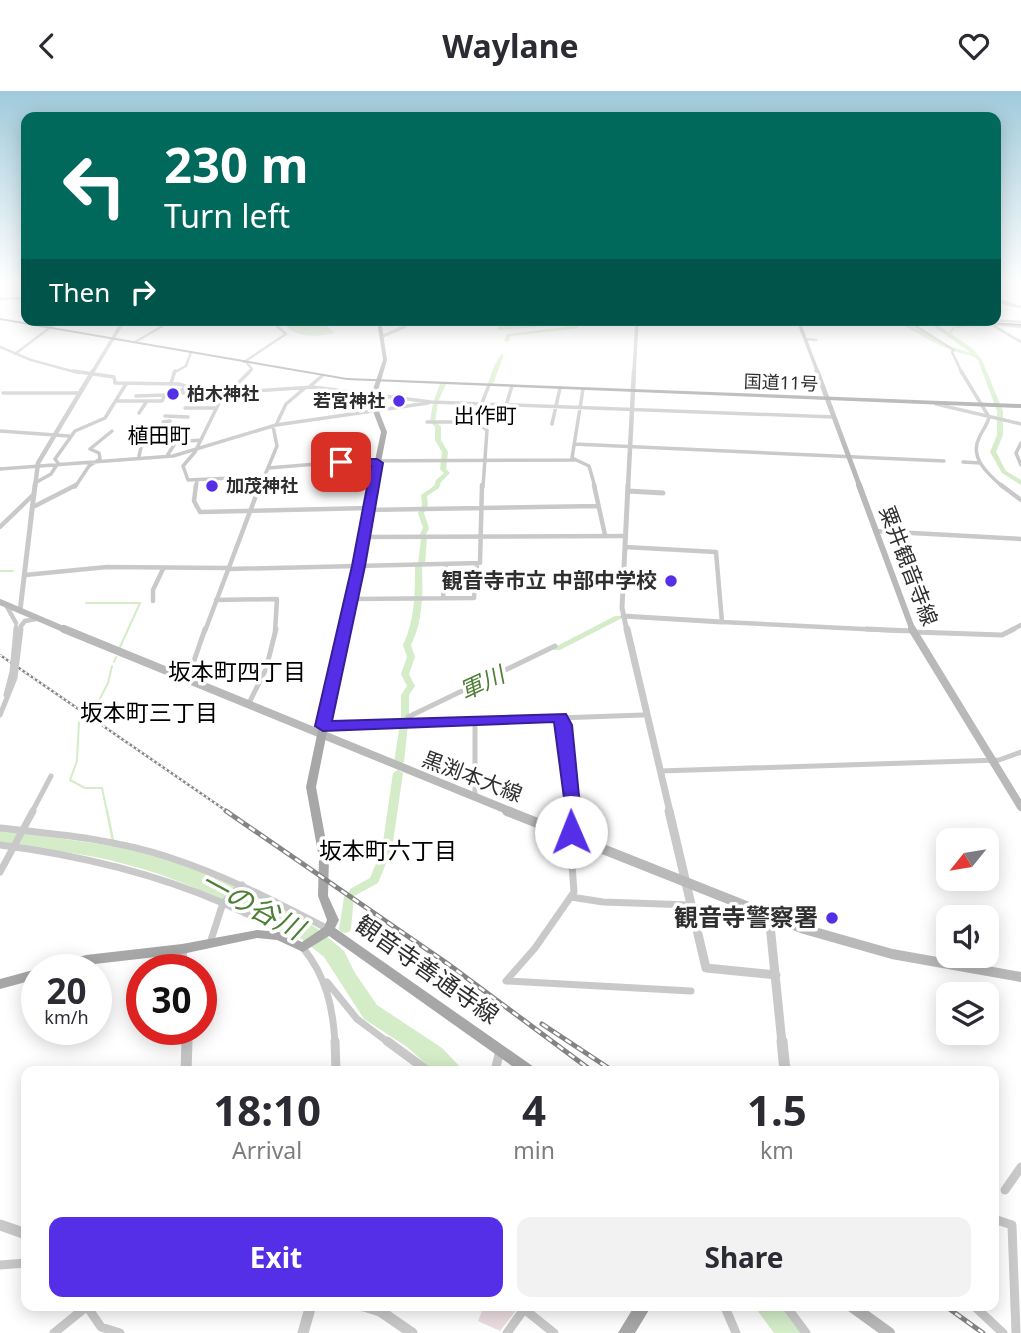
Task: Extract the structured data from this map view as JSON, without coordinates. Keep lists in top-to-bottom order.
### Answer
{
  "streets": {
    "highway": ["国道11号"],
    "main road": ["粟井観音寺線", "黒渕本大線", "観音寺善通寺線"]
  },
  "crossings": [
    ["国道11号", "粟井観音寺線"]
  ],
  "districts": [
    "出作町",
    "植田町",
    "坂本町四丁目",
    "坂本町三丁目",
    "坂本町六丁目"
  ],
  "water": ["軍川", "一の谷川"],
  "places": [
    "柏木神社",
    "若宮神社",
    "加茂神社",
    "観音寺市立 中部中学校",
    "観音寺警察署"
  ],
  "north": "bottom left",
  "page": {
    "header": "Waylane",
    "turn": ["230 m", "Turn left"],
    "then": "Then",
    "speed": "20 km/h",
    "limit": "30",
    "eta": [
      "18:10",
      "Arrival",
      "4",
      "min",
      "1.5",
      "km"
    ],
    "buttons": ["Exit", "Share"]
  }
}
